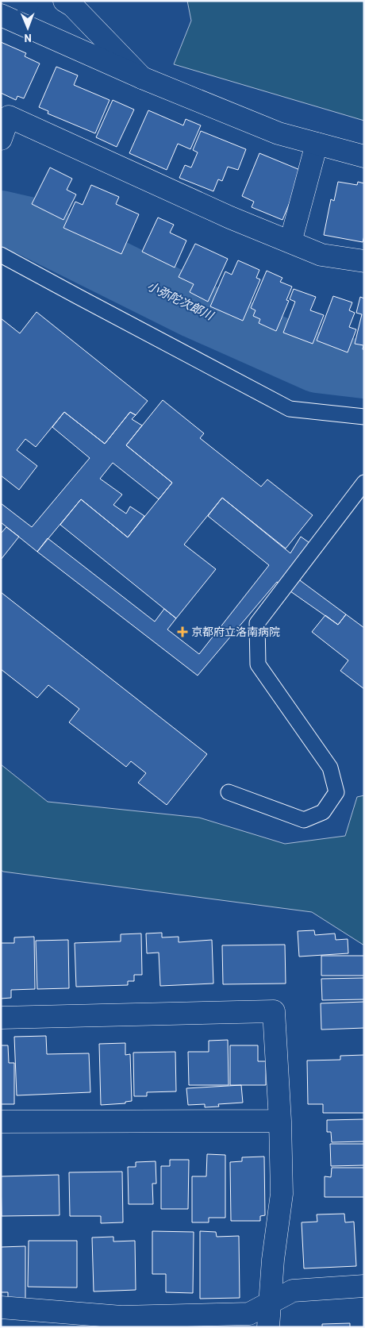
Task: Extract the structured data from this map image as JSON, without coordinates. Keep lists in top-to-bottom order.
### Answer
{
  "water": ["小弥陀次郎川"],
  "places": {
    "health": ["京都府立洛南病院"]
  },
  "north": "bottom"
}
